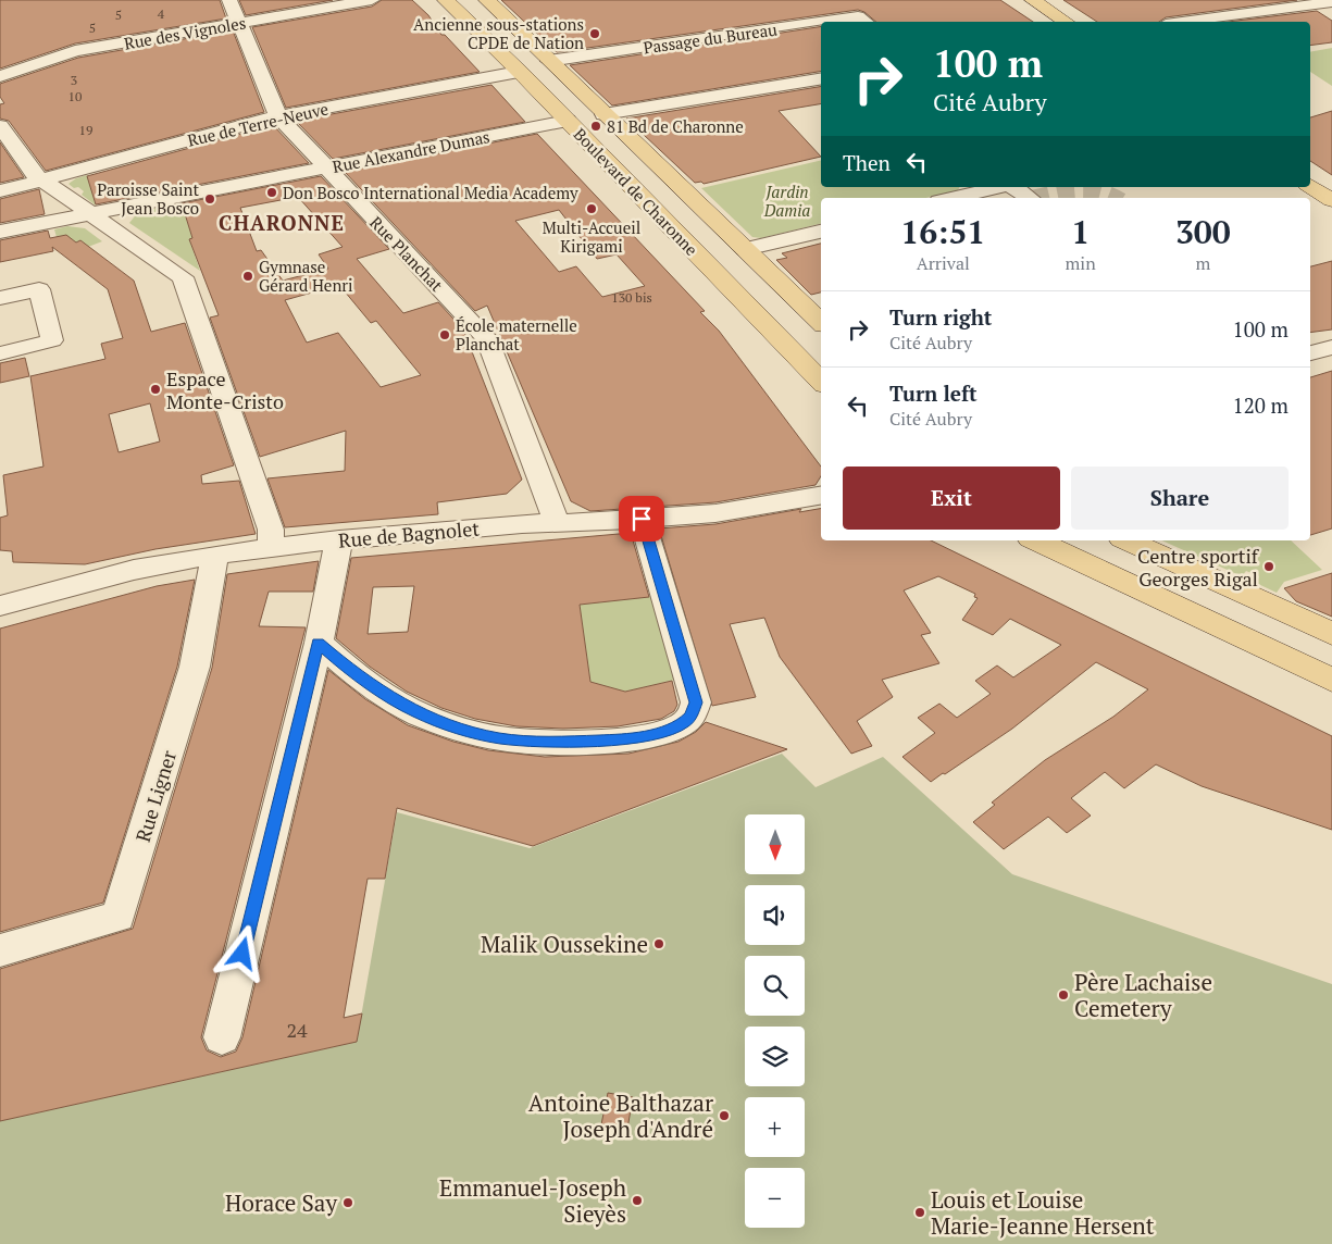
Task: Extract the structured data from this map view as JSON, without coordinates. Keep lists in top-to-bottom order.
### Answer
{
  "streets": {
    "main road": ["Rue Alexandre Dumas", "Boulevard de Charonne"],
    "street": [
      "Rue des Vignoles",
      "Passage du Bureau",
      "Rue de Terre-Neuve",
      "Rue Planchat",
      "Rue de Bagnolet",
      "Rue Ligner"
    ]
  },
  "crossings": [
    ["Rue des Vignoles", "Rue Planchat"],
    ["Passage du Bureau", "Boulevard de Charonne"],
    ["Rue de Terre-Neuve", "Boulevard de Charonne"],
    ["Rue de Terre-Neuve", "Rue Planchat"],
    ["Rue Alexandre Dumas", "Boulevard de Charonne"],
    ["Rue Alexandre Dumas", "Rue Planchat"],
    ["Rue Planchat", "Rue de Bagnolet"],
    ["Rue de Bagnolet", "Rue Ligner"]
  ],
  "districts": ["CHARONNE"],
  "parks": ["Jardin Damia"],
  "places": [
    "Ancienne sous-stations CPDE de Nation",
    "81 Bd de Charonne",
    "Don Bosco International Media Academy",
    "Paroisse Saint Jean Bosco",
    "Multi-Accueil Kirigami",
    "Gymnase Gérard Henri",
    "École maternelle Planchat",
    "Espace Monte-Cristo",
    "Centre sportif Georges Rigal",
    "Malik Oussekine",
    "Père Lachaise Cemetery",
    "Antoine Balthazar Joseph d'André",
    "Emmanuel-Joseph Sieyès",
    "Horace Say",
    "Louis et Louise Marie-Jeanne Hersent"
  ],
  "house_numbers": [
    "4",
    "5",
    "5",
    "3",
    "10",
    "19",
    "130 bis",
    "24"
  ],
  "north": "bottom",
  "page": {
    "turn": ["100 m", "Cité Aubry"],
    "then": "Then",
    "eta": [
      "16:51",
      "Arrival",
      "1",
      "min",
      "300",
      "m"
    ],
    "list": [
      {
        "name": "Turn right",
        "note": "Cité Aubry",
        "value": "100 m"
      },
      {
        "name": "Turn left",
        "note": "Cité Aubry",
        "value": "120 m"
      }
    ],
    "buttons": ["Exit", "Share"],
    "map_buttons": ["+", "−"]
  }
}
